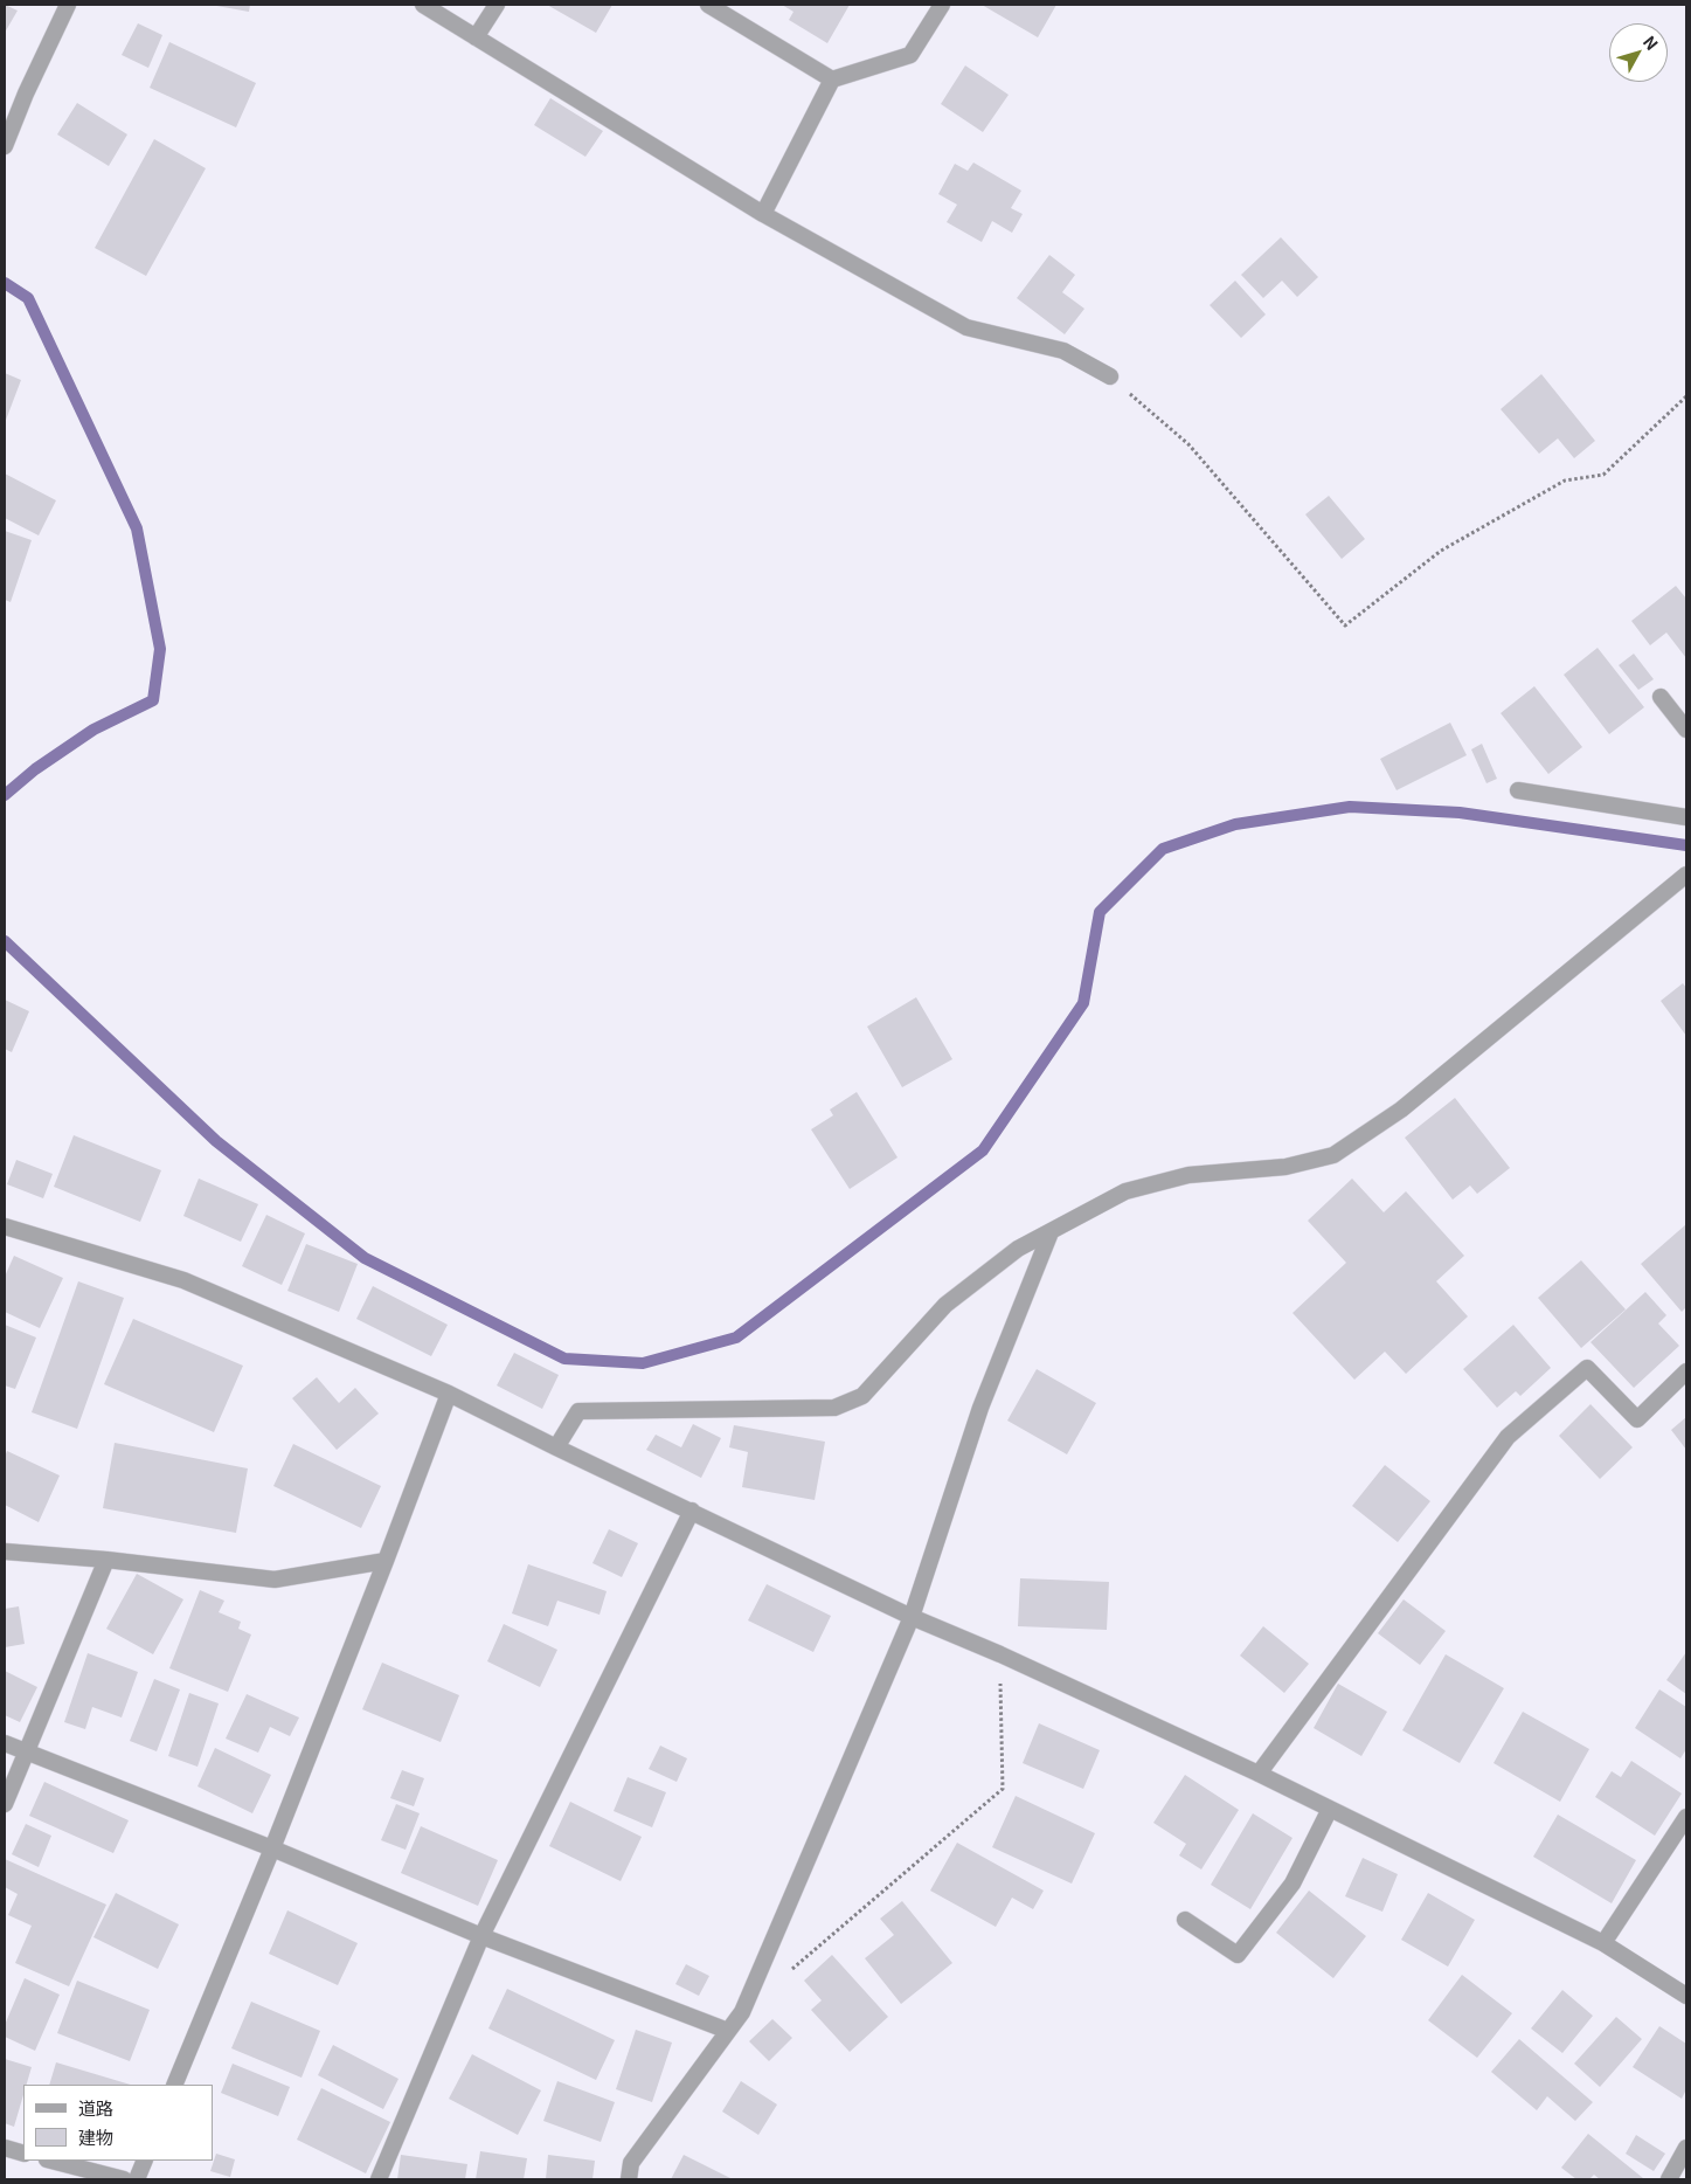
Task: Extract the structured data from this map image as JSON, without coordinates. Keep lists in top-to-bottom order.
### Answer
{
  "legend": ["道路", "建物"],
  "north": "top right"
}
